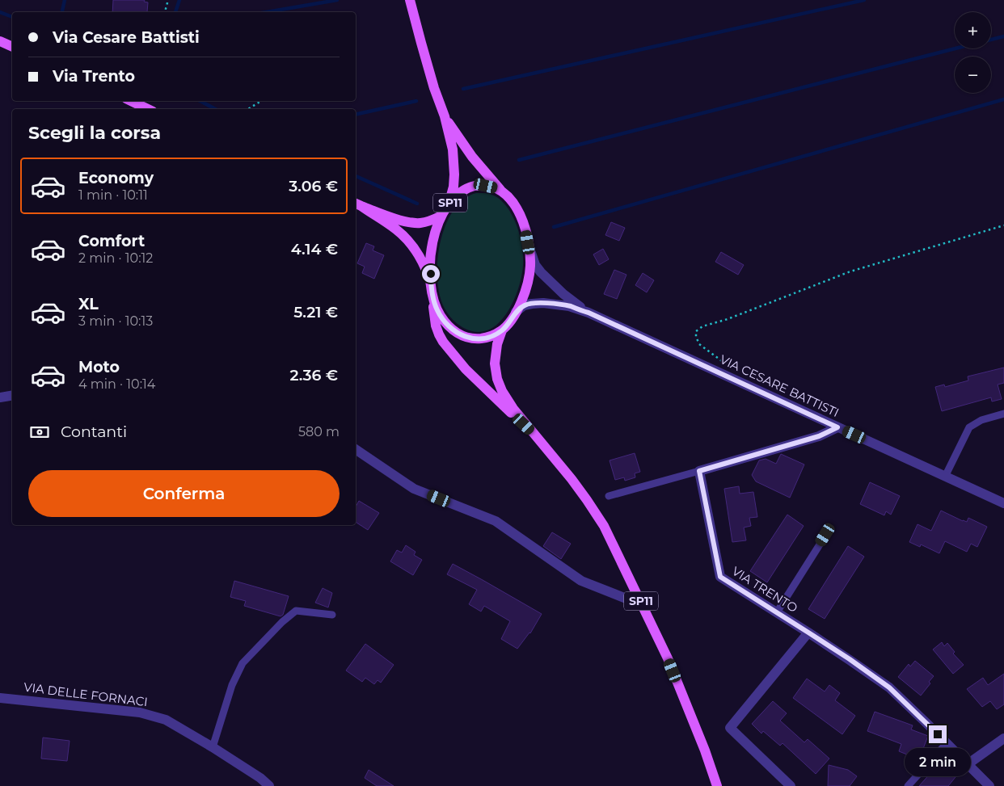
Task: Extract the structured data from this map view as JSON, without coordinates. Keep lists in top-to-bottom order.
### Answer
{
  "streets": {
    "main road": ["SP11", "VIA CESARE BATTISTI"],
    "street": ["VIA TRENTO", "VIA DELLE FORNACI"]
  },
  "crossings": [
    ["SP11", "VIA CESARE BATTISTI"]
  ],
  "page": {
    "map_buttons": ["+", "−"],
    "banner": ["Via Cesare Battisti", "Via Trento"],
    "heading": "Scegli la corsa",
    "list": [
      {
        "name": "Economy",
        "note": "1 min · 10:11",
        "value": "3.06 €"
      },
      {
        "name": "Comfort",
        "note": "2 min · 10:12",
        "value": "4.14 €"
      },
      {
        "name": "XL",
        "note": "3 min · 10:13",
        "value": "5.21 €"
      },
      {
        "name": "Moto",
        "note": "4 min · 10:14",
        "value": "2.36 €"
      }
    ],
    "pay": ["Contanti", "580 m"],
    "buttons": "Conferma",
    "bubble": "2 min"
  }
}
